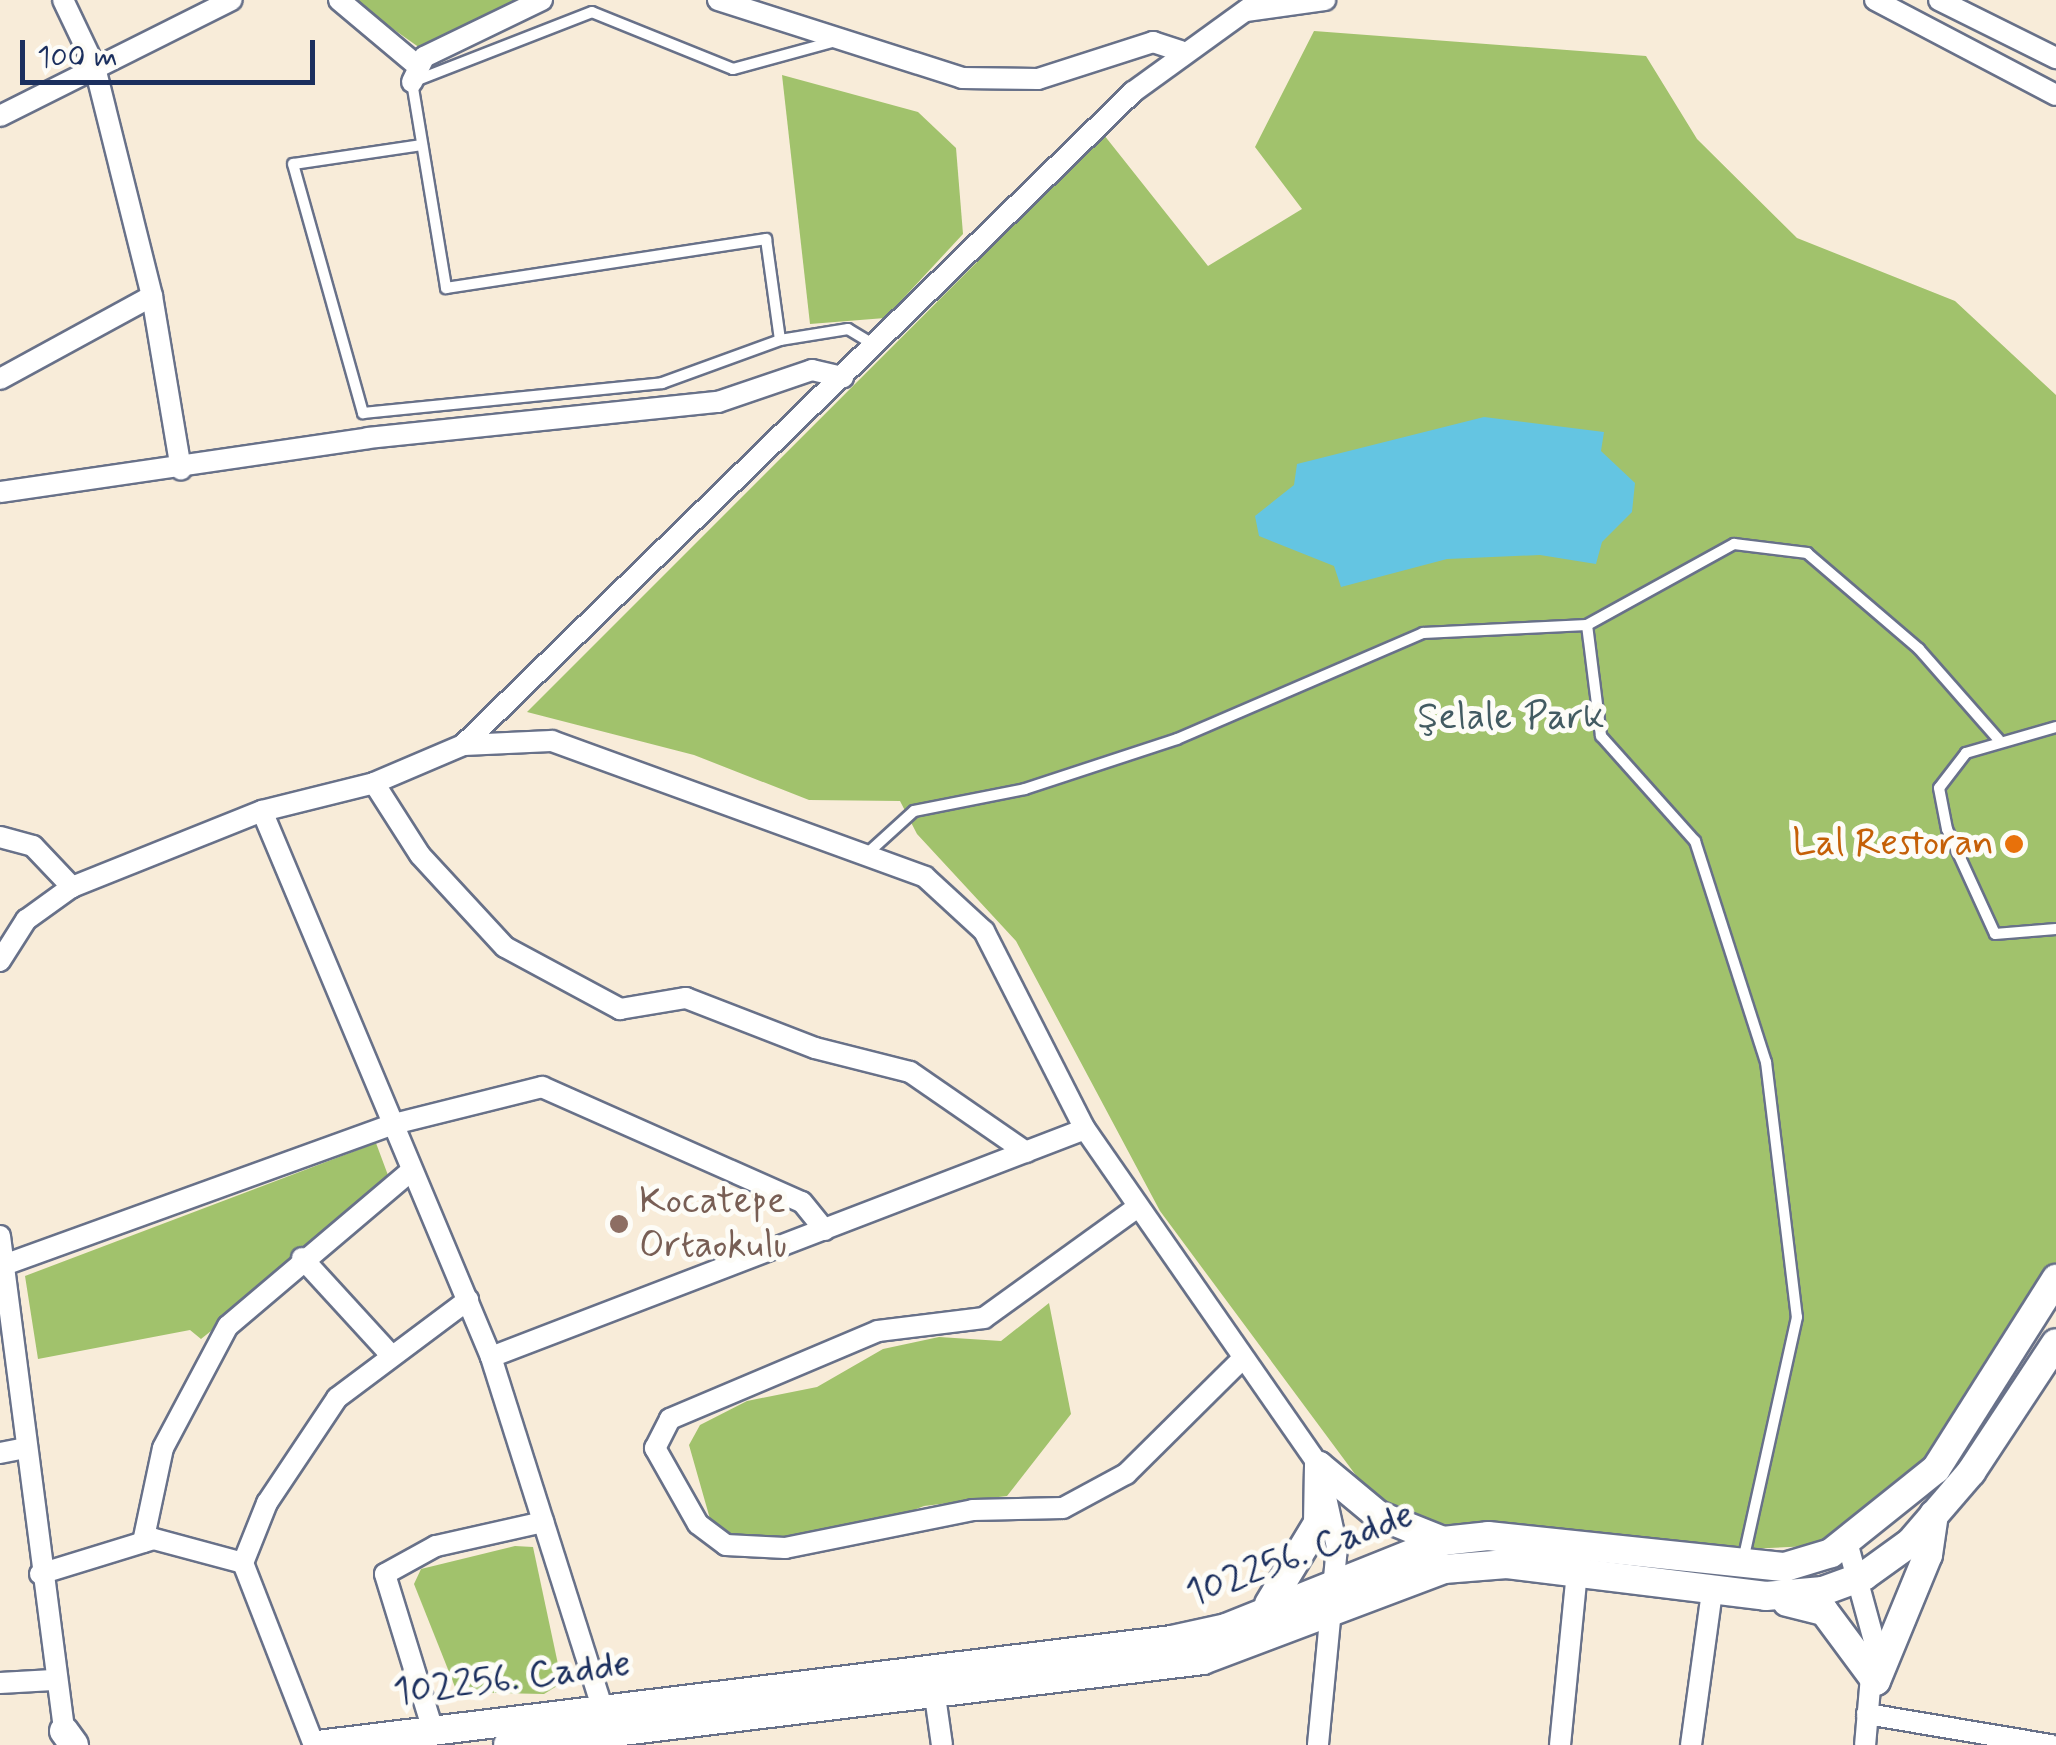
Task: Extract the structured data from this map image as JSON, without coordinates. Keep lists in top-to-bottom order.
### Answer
{
  "streets": {
    "street": ["102256. Cadde"]
  },
  "parks": ["Şelale Park"],
  "places": ["Lal Restoran", "Kocatepe Ortaokulu"],
  "scale_bar": "100 m"
}
